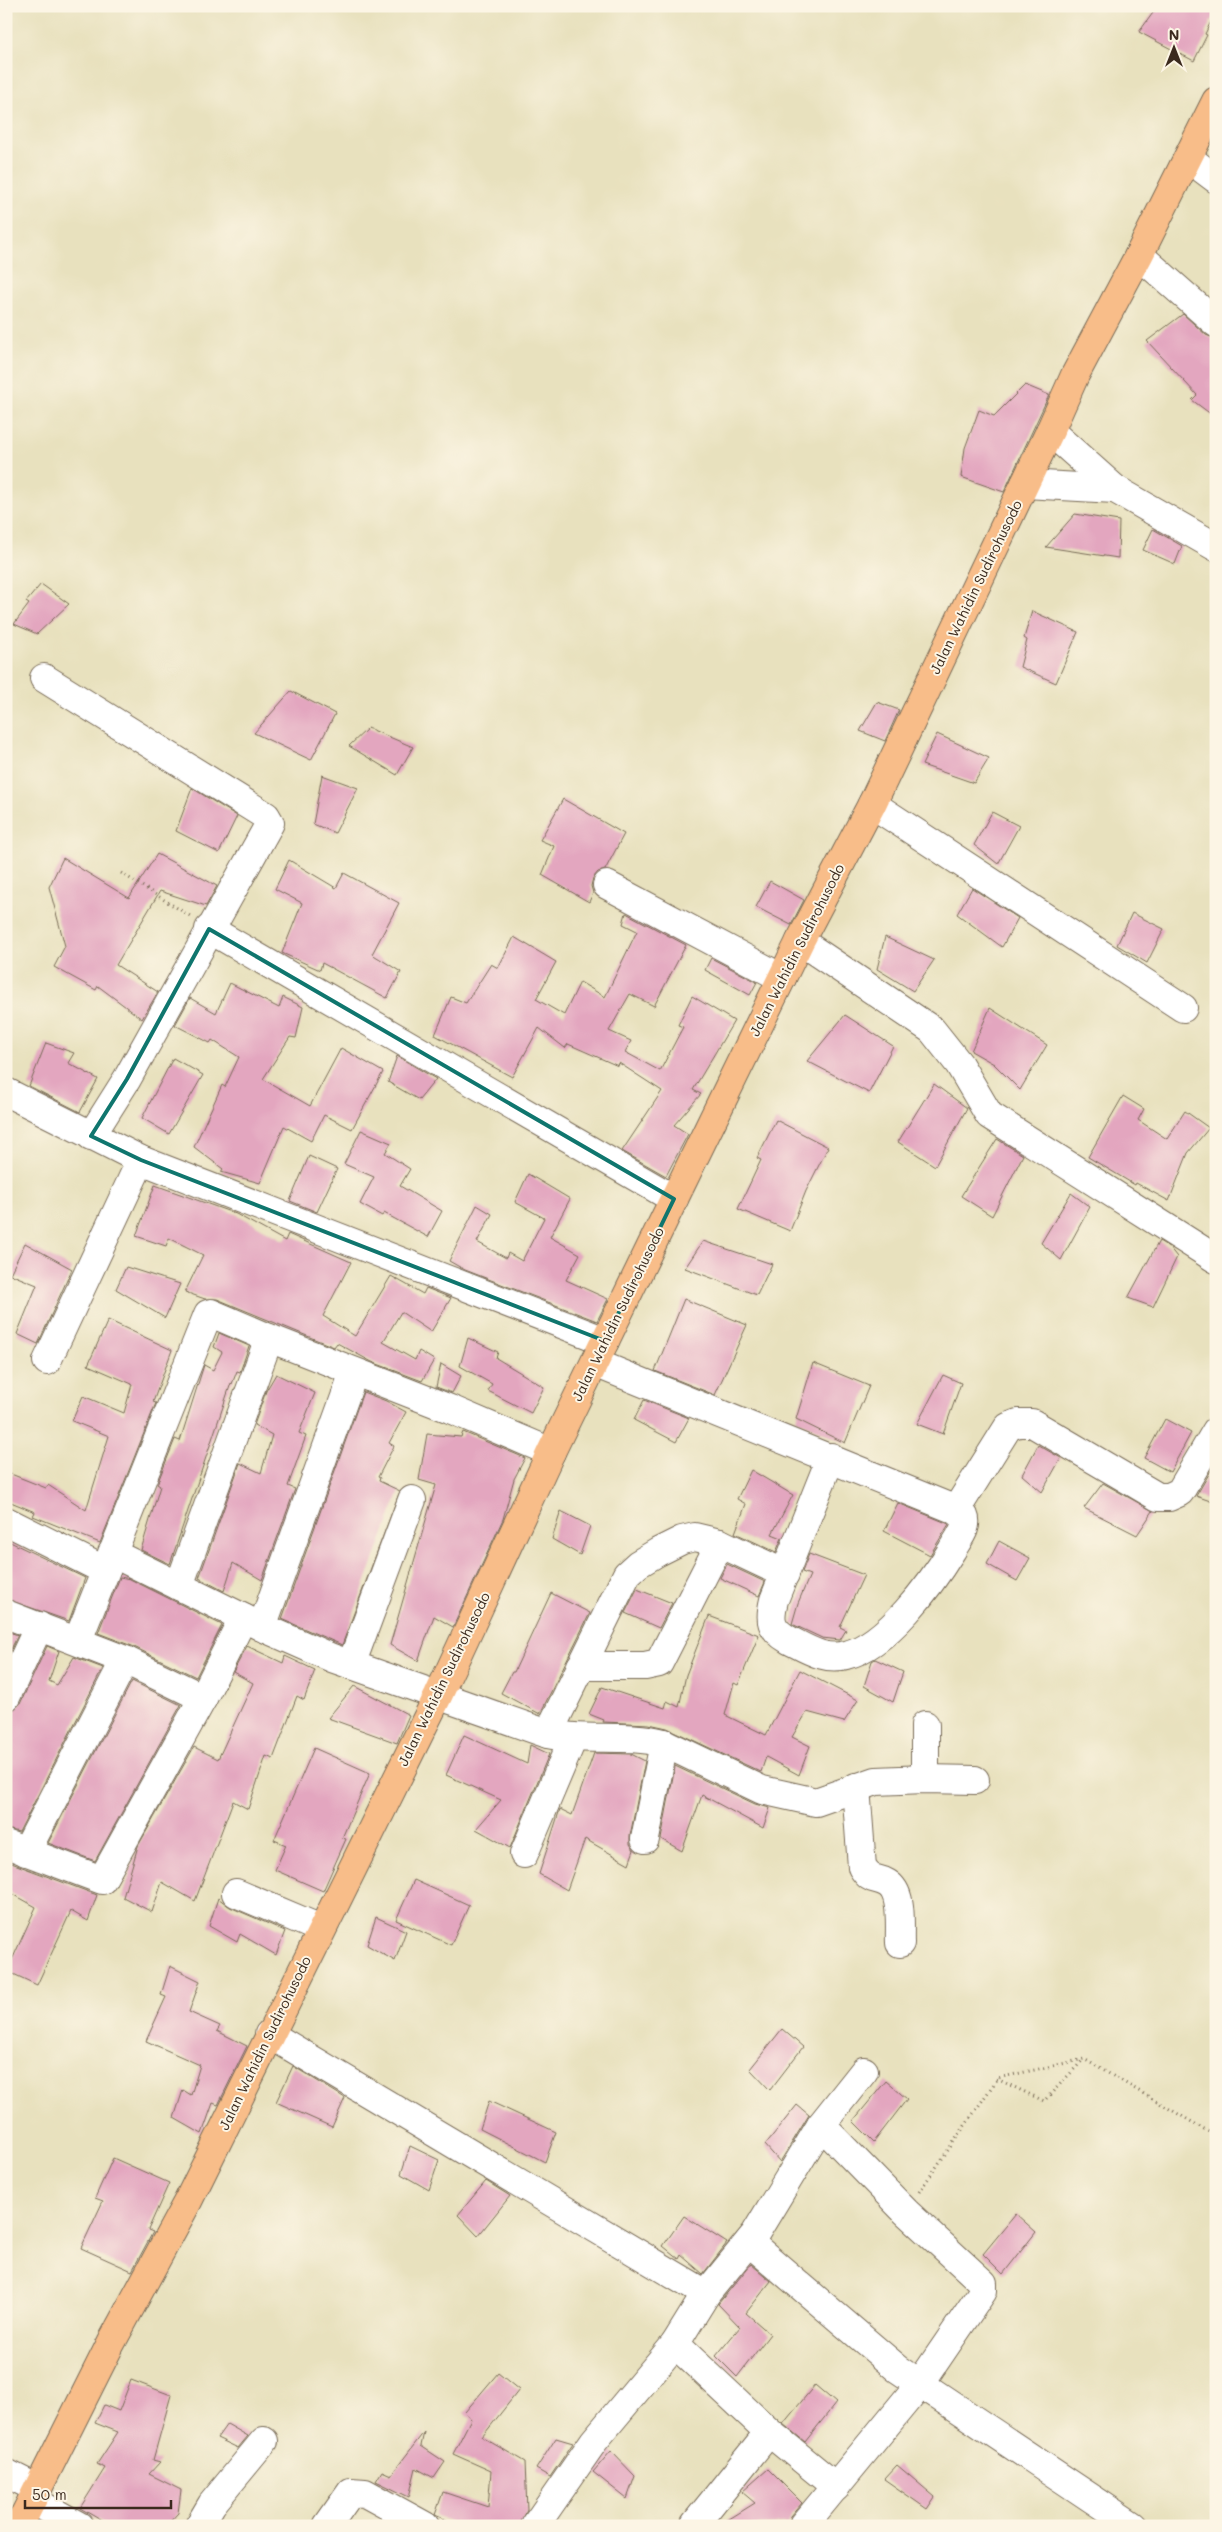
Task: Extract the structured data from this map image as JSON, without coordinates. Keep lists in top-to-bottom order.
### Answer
{
  "streets": {
    "highway": ["Jalan Wahidin Sudirohusodo"]
  },
  "scale_bar": "50 m",
  "north": "top"
}
